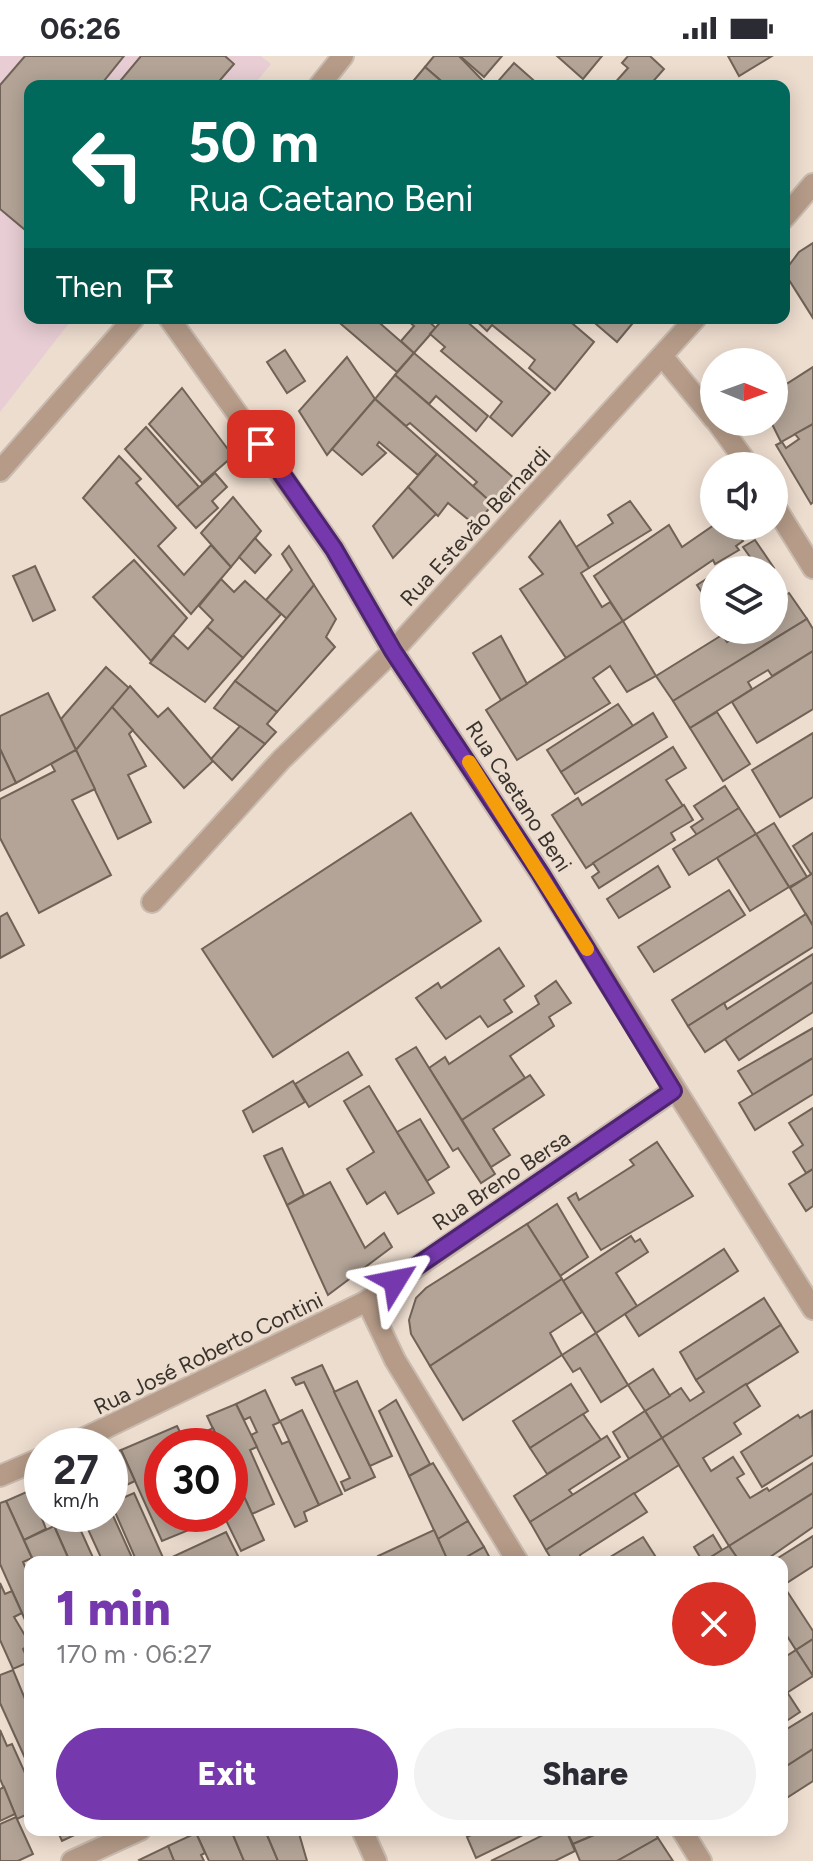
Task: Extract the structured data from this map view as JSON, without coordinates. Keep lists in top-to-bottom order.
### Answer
{
  "streets": {
    "street": [
      "Rua Estevão Bernardi",
      "Rua Caetano Beni",
      "Rua Breno Bersa",
      "Rua José Roberto Contini"
    ]
  },
  "crossings": [
    ["Rua Estevão Bernardi", "Rua Caetano Beni"],
    ["Rua Caetano Beni", "Rua Breno Bersa"],
    ["Rua Breno Bersa", "Rua José Roberto Contini"]
  ],
  "north": "right",
  "page": {
    "status": "06:26",
    "turn": ["50 m", "Rua Caetano Beni"],
    "then": "Then",
    "speed": "27 km/h",
    "limit": "30",
    "heading": ["1 min", "170 m · 06:27"],
    "buttons": ["Exit", "Share"]
  }
}
